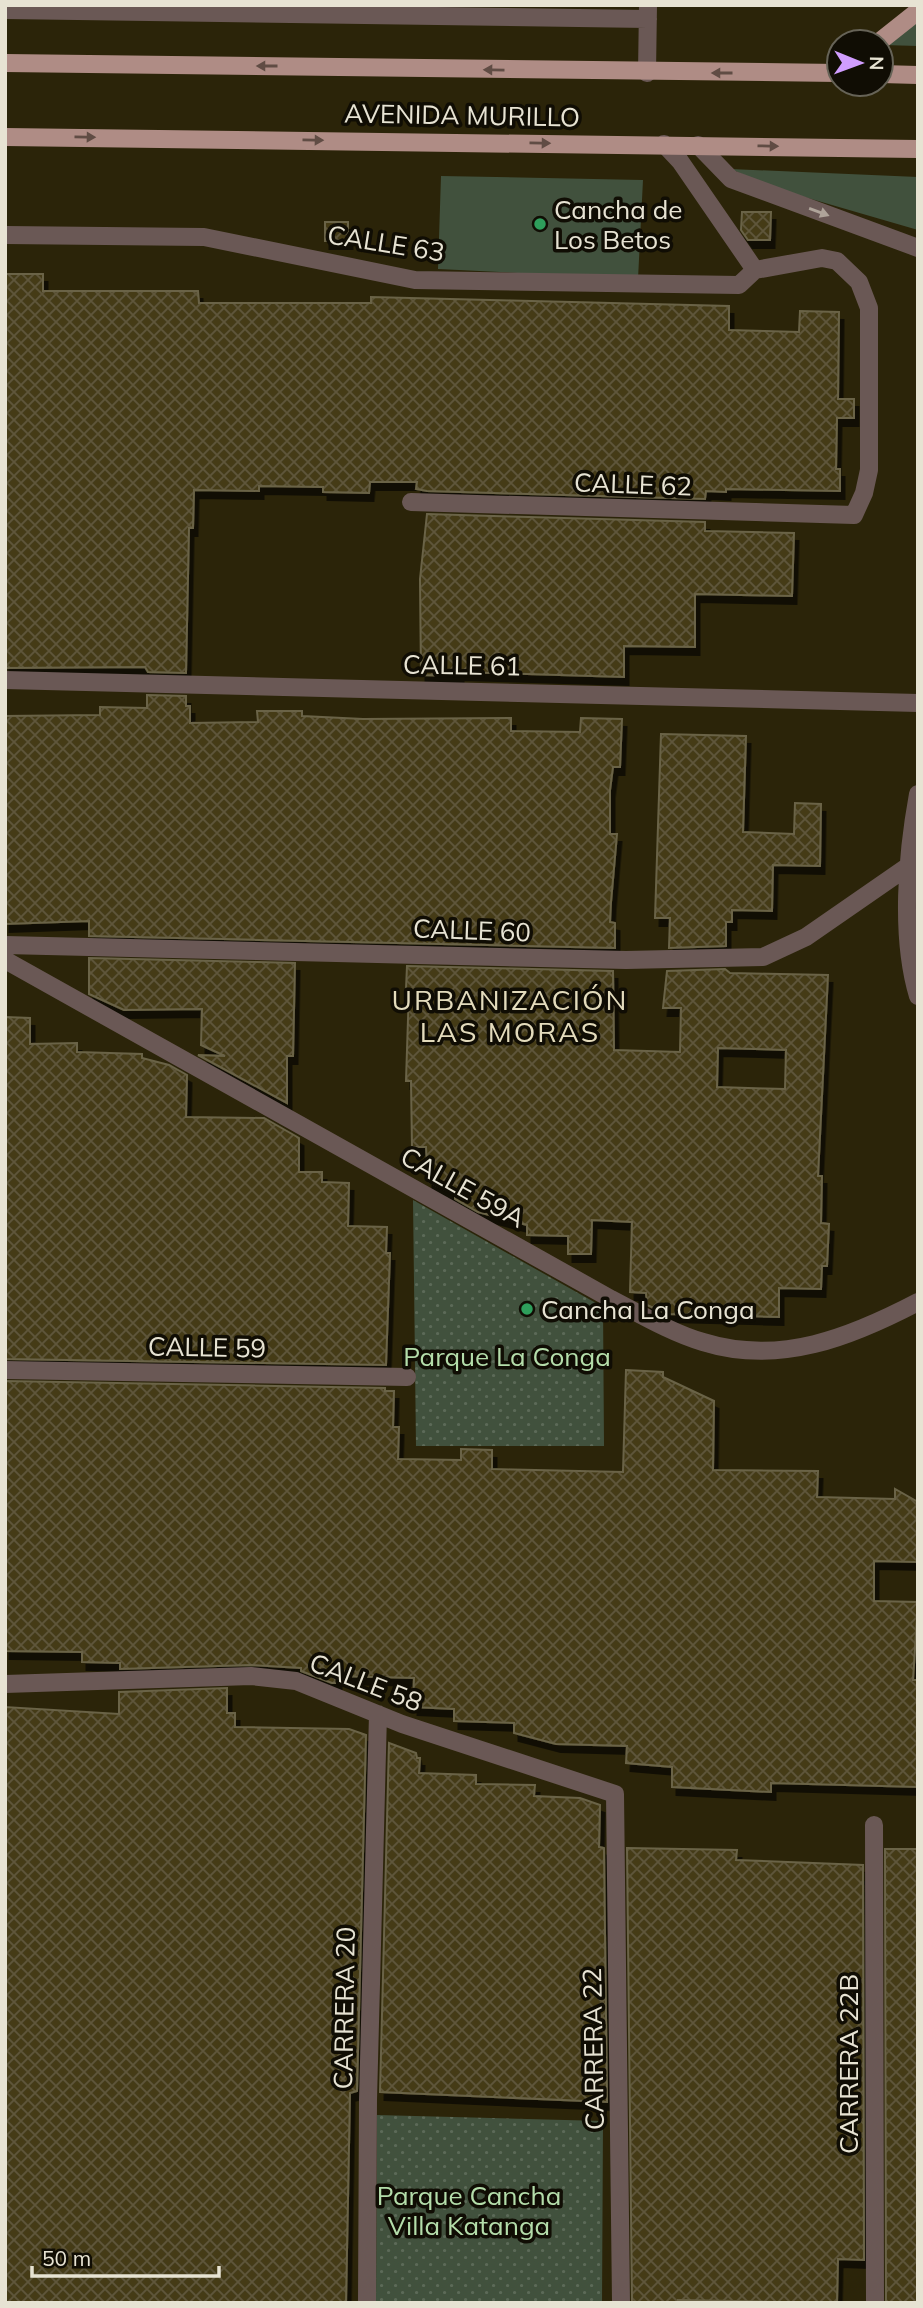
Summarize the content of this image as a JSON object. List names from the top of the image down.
{
  "streets": {
    "main road": ["AVENIDA MURILLO"],
    "street": [
      "CALLE 63",
      "CALLE 62",
      "CALLE 61",
      "CALLE 60",
      "CALLE 59A",
      "CALLE 59",
      "CALLE 58",
      "CARRERA 20",
      "CARRERA 22",
      "CARRERA 22B"
    ]
  },
  "crossings": [
    ["CALLE 63", "CALLE 62"],
    ["CALLE 58", "CARRERA 20"],
    ["CALLE 58", "CARRERA 22"]
  ],
  "districts": ["URBANIZACIÓN LAS MORAS"],
  "parks": ["Parque La Conga", "Parque Cancha Villa Katanga"],
  "places": ["Cancha de Los Betos", "Cancha La Conga"],
  "scale_bar": "50 m",
  "north": "right"
}
